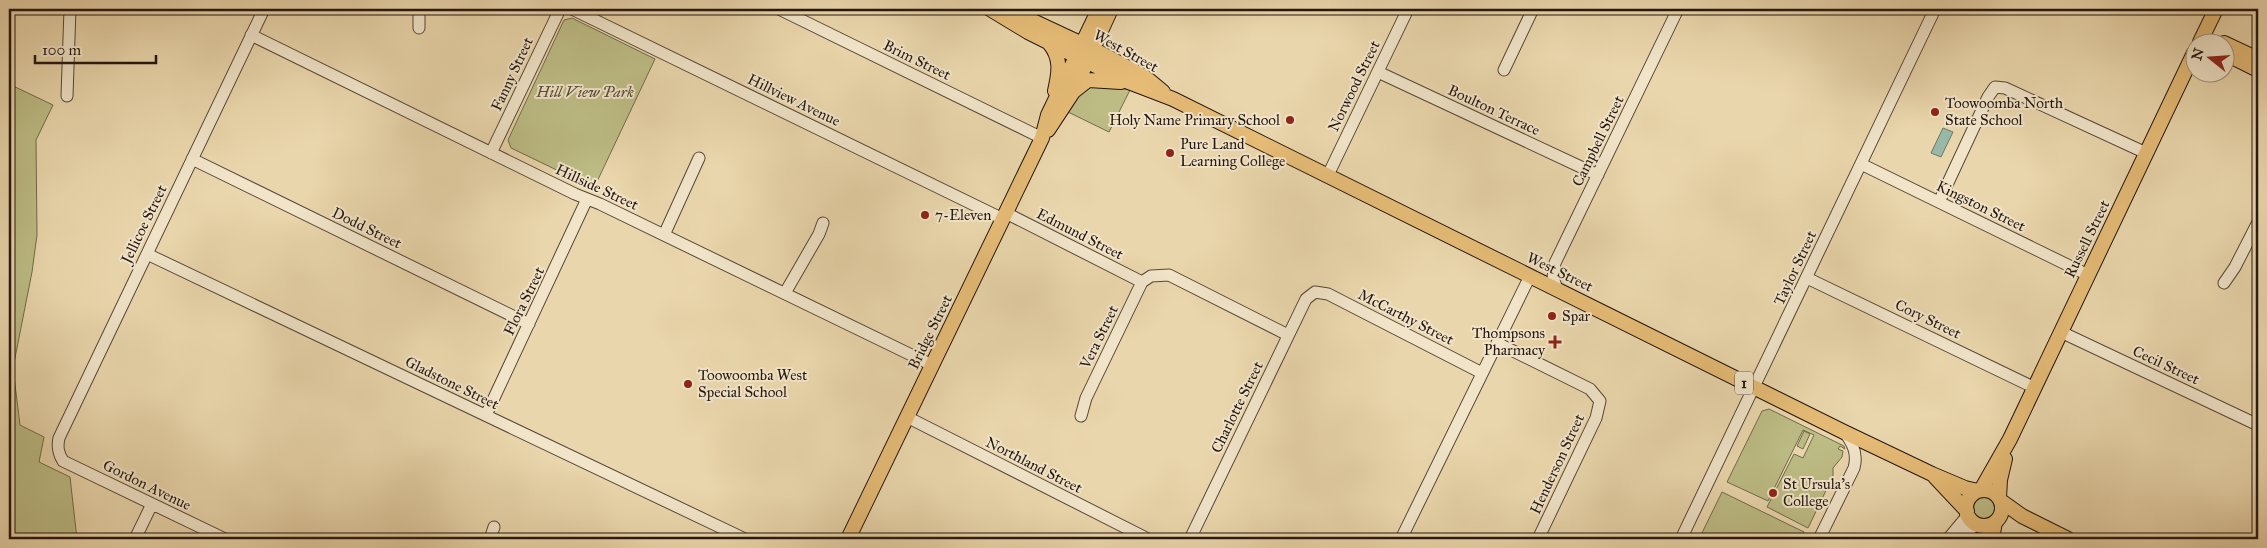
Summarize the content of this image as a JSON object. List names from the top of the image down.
{
  "streets": {
    "main road": [
      "West Street",
      "Russell Street",
      "Bridge Street",
      "1"
    ],
    "street": [
      "Brim Street",
      "Fanny Street",
      "Norwood Street",
      "Hillview Avenue",
      "Boulton Terrace",
      "Campbell Street",
      "Hillside Street",
      "Kingston Street",
      "Jellicoe Street",
      "Dodd Street",
      "Edmund Street",
      "Taylor Street",
      "Flora Street",
      "McCarthy Street",
      "Cory Street",
      "Vera Street",
      "Cecil Street",
      "Gladstone Street",
      "Charlotte Street",
      "Henderson Street",
      "Northland Street",
      "Gordon Avenue"
    ]
  },
  "crossings": [
    ["West Street", "Norwood Street"],
    ["West Street", "Campbell Street"],
    ["West Street", "Russell Street"],
    ["West Street", "Taylor Street"],
    ["West Street", "Bridge Street"],
    ["West Street", "1"],
    ["Brim Street", "Bridge Street"],
    ["Fanny Street", "Hillside Street"],
    ["Norwood Street", "Boulton Terrace"],
    ["Hillview Avenue", "Edmund Street"],
    ["Hillview Avenue", "Bridge Street"],
    ["Boulton Terrace", "Campbell Street"],
    ["Hillside Street", "Jellicoe Street"],
    ["Hillside Street", "Flora Street"],
    ["Hillside Street", "Bridge Street"],
    ["Kingston Street", "Russell Street"],
    ["Kingston Street", "Taylor Street"],
    ["Jellicoe Street", "Dodd Street"],
    ["Jellicoe Street", "Gladstone Street"],
    ["Jellicoe Street", "Gordon Avenue"],
    ["Dodd Street", "Flora Street"],
    ["Edmund Street", "Bridge Street"],
    ["Edmund Street", "Vera Street"],
    ["Russell Street", "Cory Street"],
    ["Russell Street", "Cecil Street"],
    ["Russell Street", "1"],
    ["Taylor Street", "Cory Street"],
    ["Flora Street", "Gladstone Street"],
    ["McCarthy Street", "Charlotte Street"],
    ["Bridge Street", "Northland Street"]
  ],
  "parks": ["Hill View Park"],
  "places": {
    "other": [
      "Toowoomba North State School",
      "Holy Name Primary School",
      "Pure Land Learning College",
      "7-Eleven",
      "Spar",
      "Toowoomba West Special School",
      "St Ursula's College"
    ],
    "health": ["Thompsons Pharmacy"]
  },
  "scale_bar": "100 m",
  "north": "left"
}
